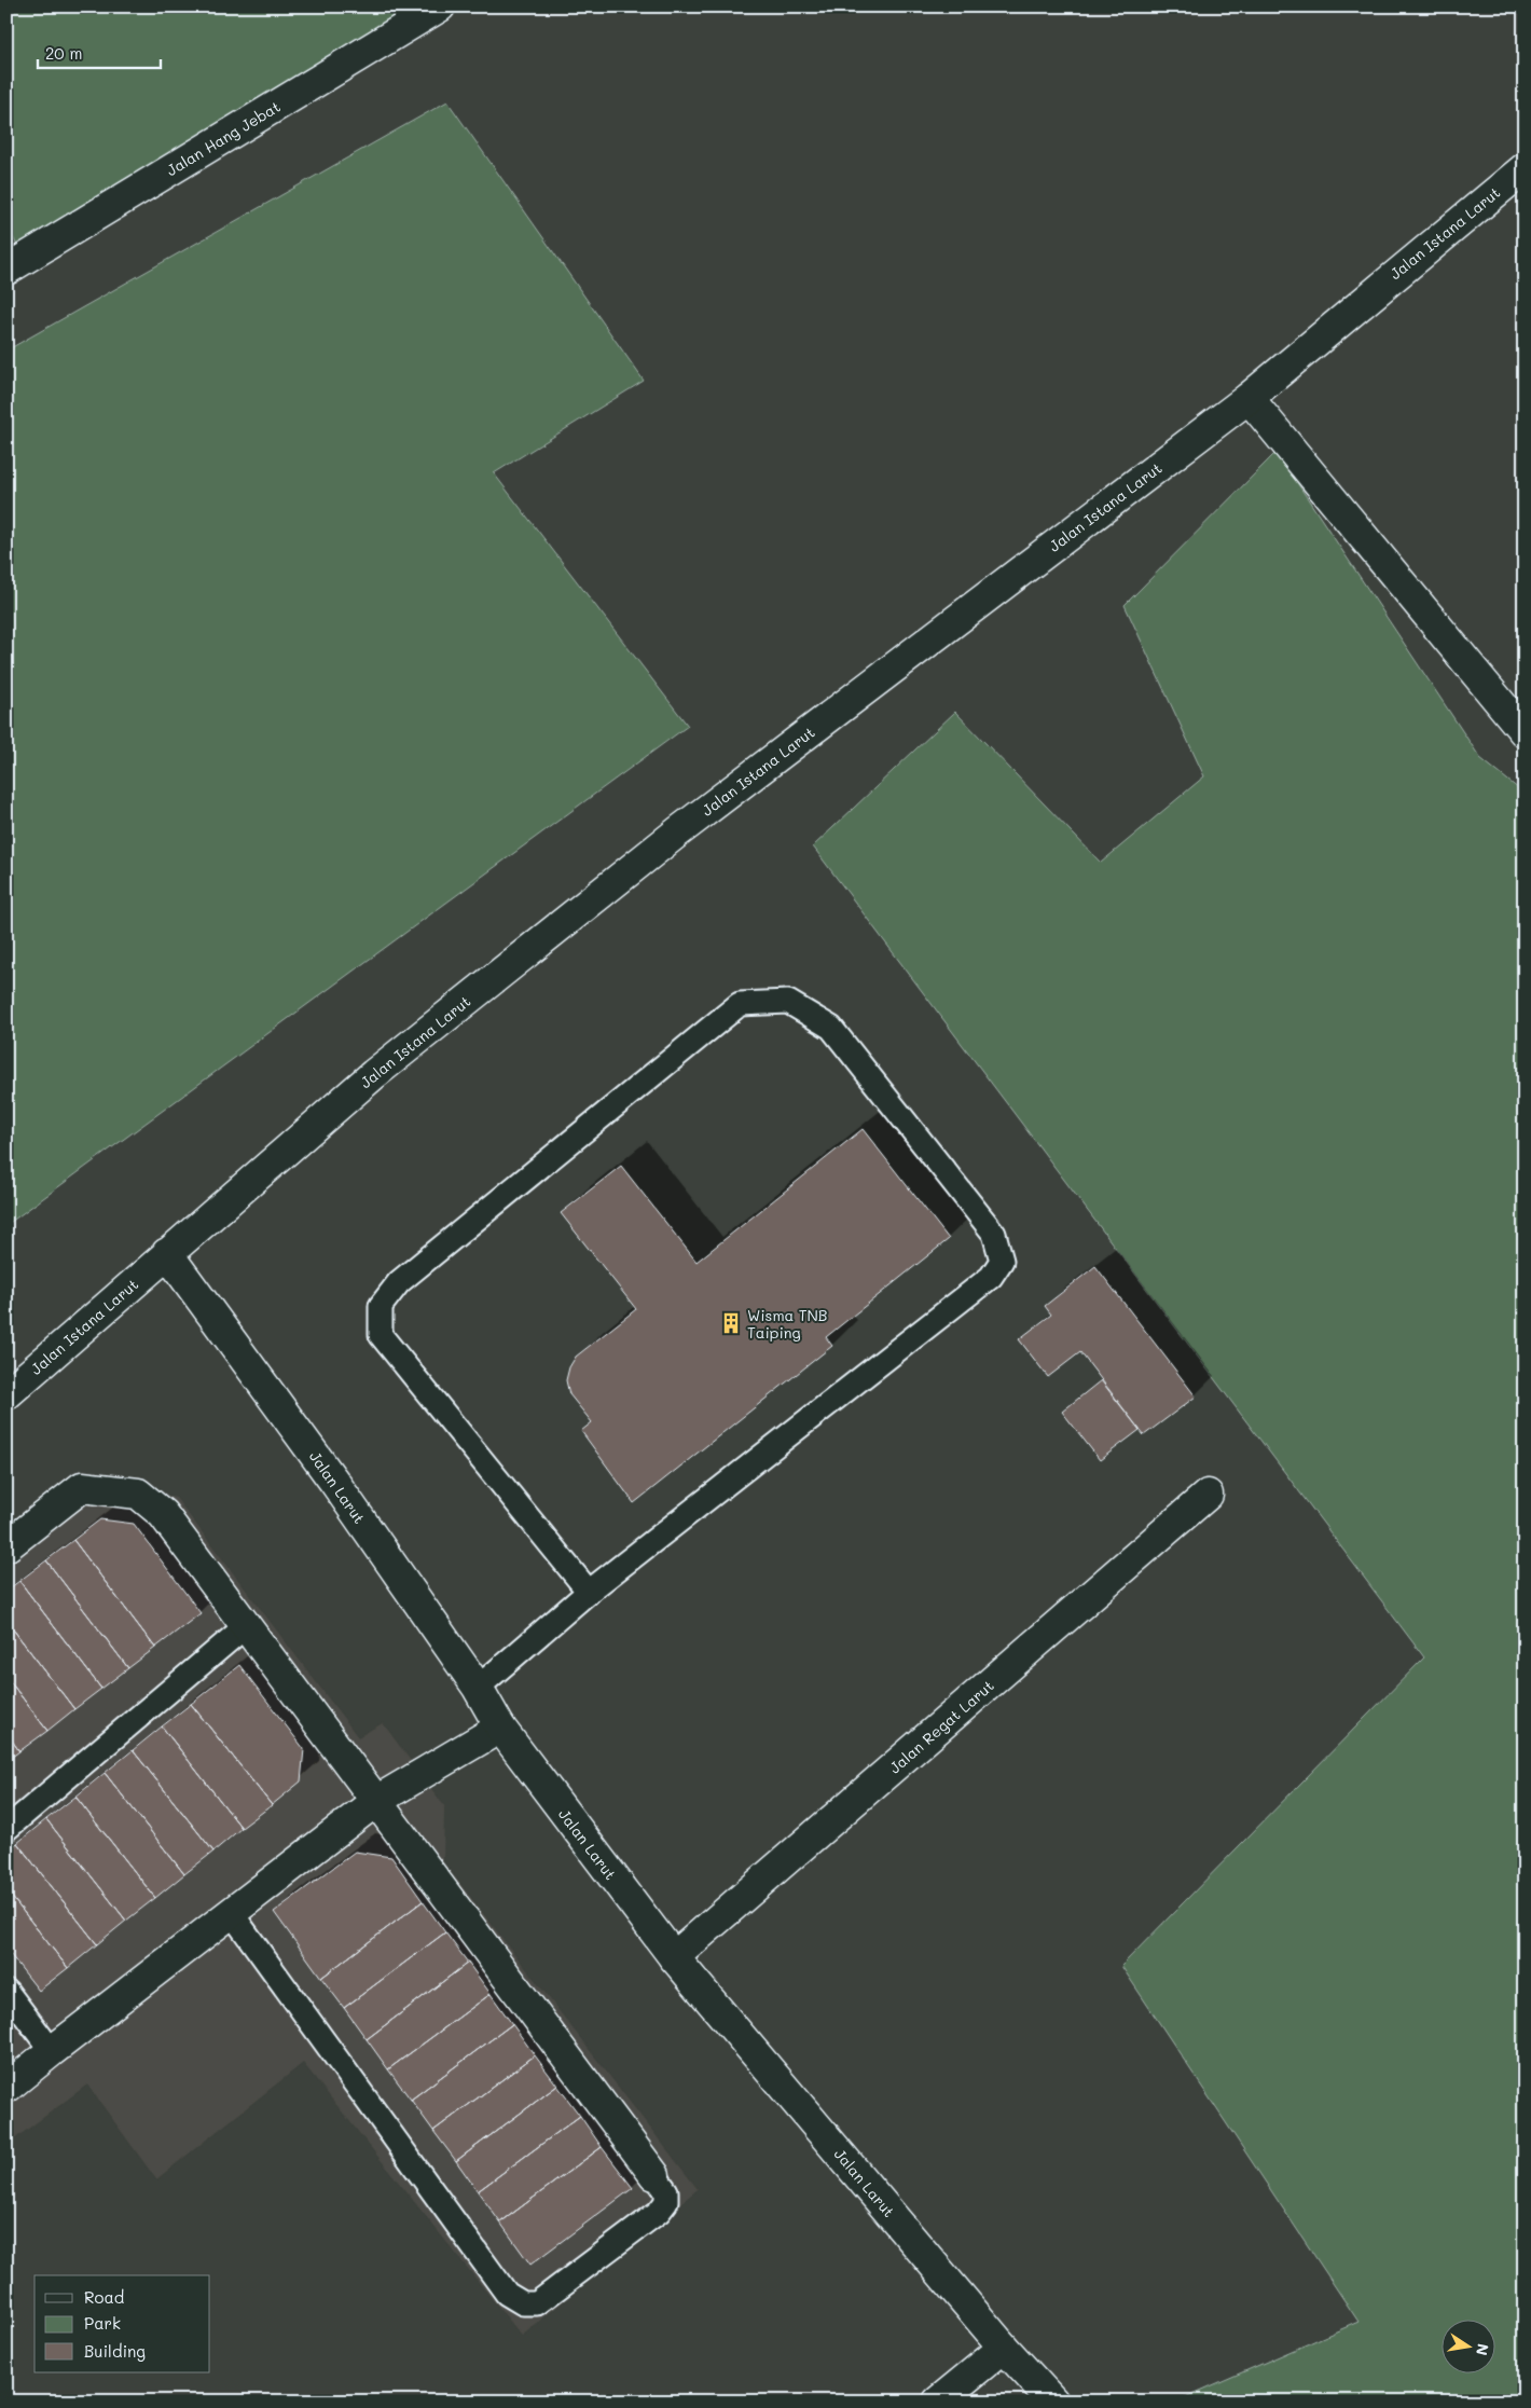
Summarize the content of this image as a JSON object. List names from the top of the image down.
{
  "streets": {
    "main road": [
      "Jalan Hang Jebat",
      "Jalan Istana Larut",
      "Jalan Larut",
      "Jalan Regat Larut"
    ]
  },
  "crossings": [
    ["Jalan Istana Larut", "Jalan Larut"],
    ["Jalan Larut", "Jalan Regat Larut"]
  ],
  "places": {
    "building": ["Wisma TNB Taiping"]
  },
  "legend": ["Road", "Park", "Building"],
  "scale_bar": "20 m",
  "north": "right"
}
